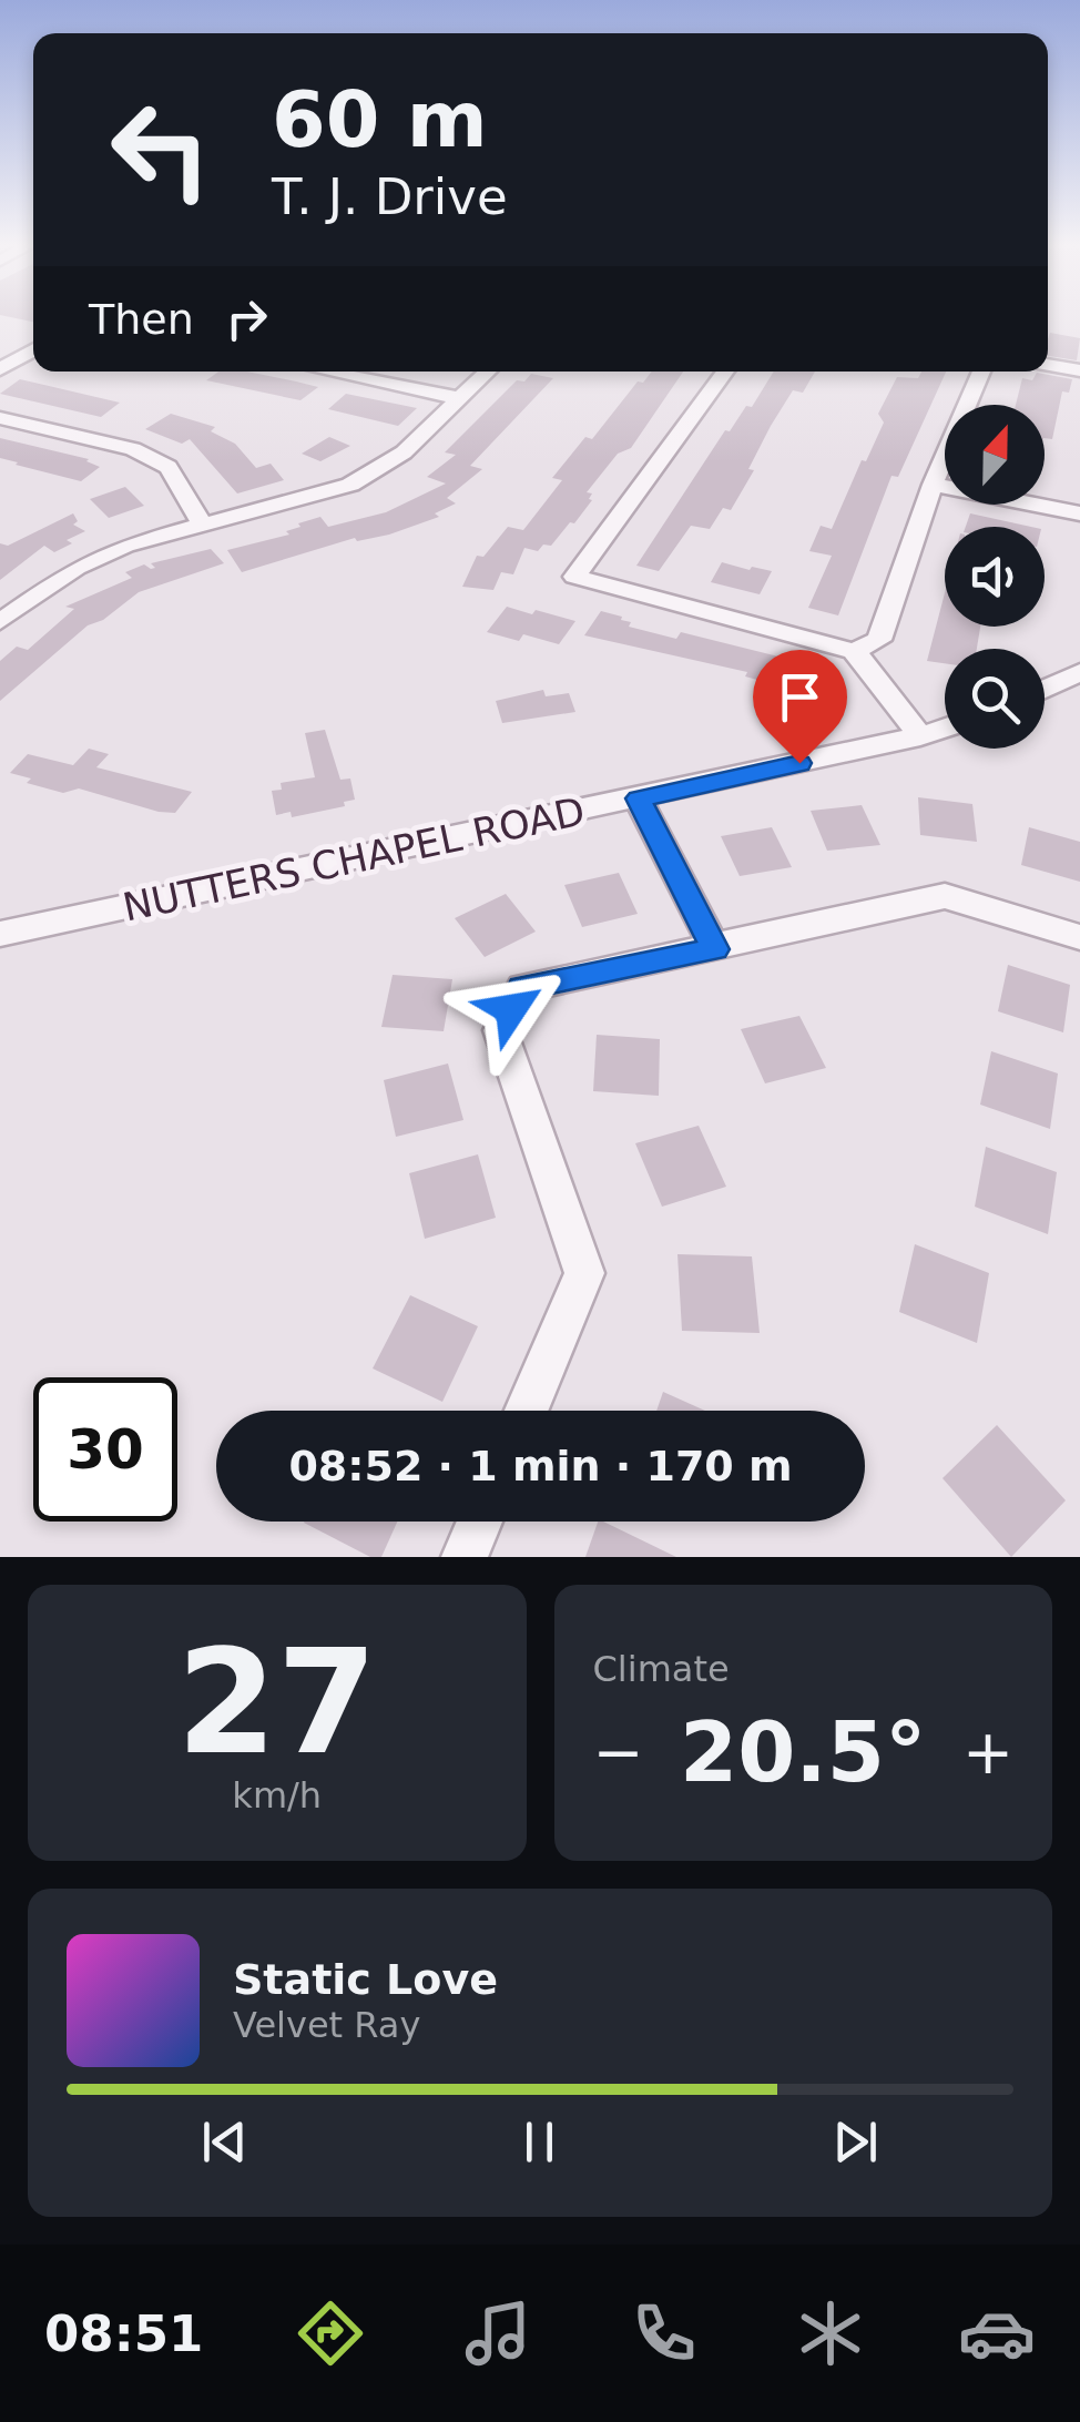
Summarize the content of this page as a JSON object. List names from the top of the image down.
{
  "streets": {
    "street": ["NUTTERS CHAPEL ROAD"]
  },
  "north": "top",
  "page": {
    "turn": ["60 m", "T. J. Drive"],
    "then": "Then",
    "limit": "30",
    "trip": "08:52 · 1 min · 170 m",
    "tile": [
      ["27", "km/h"],
      "Climate"
    ],
    "heat": ["−", "20.5°", "+"],
    "song": ["Static Love", "Velvet Ray"],
    "tabs": "08:51"
  }
}
